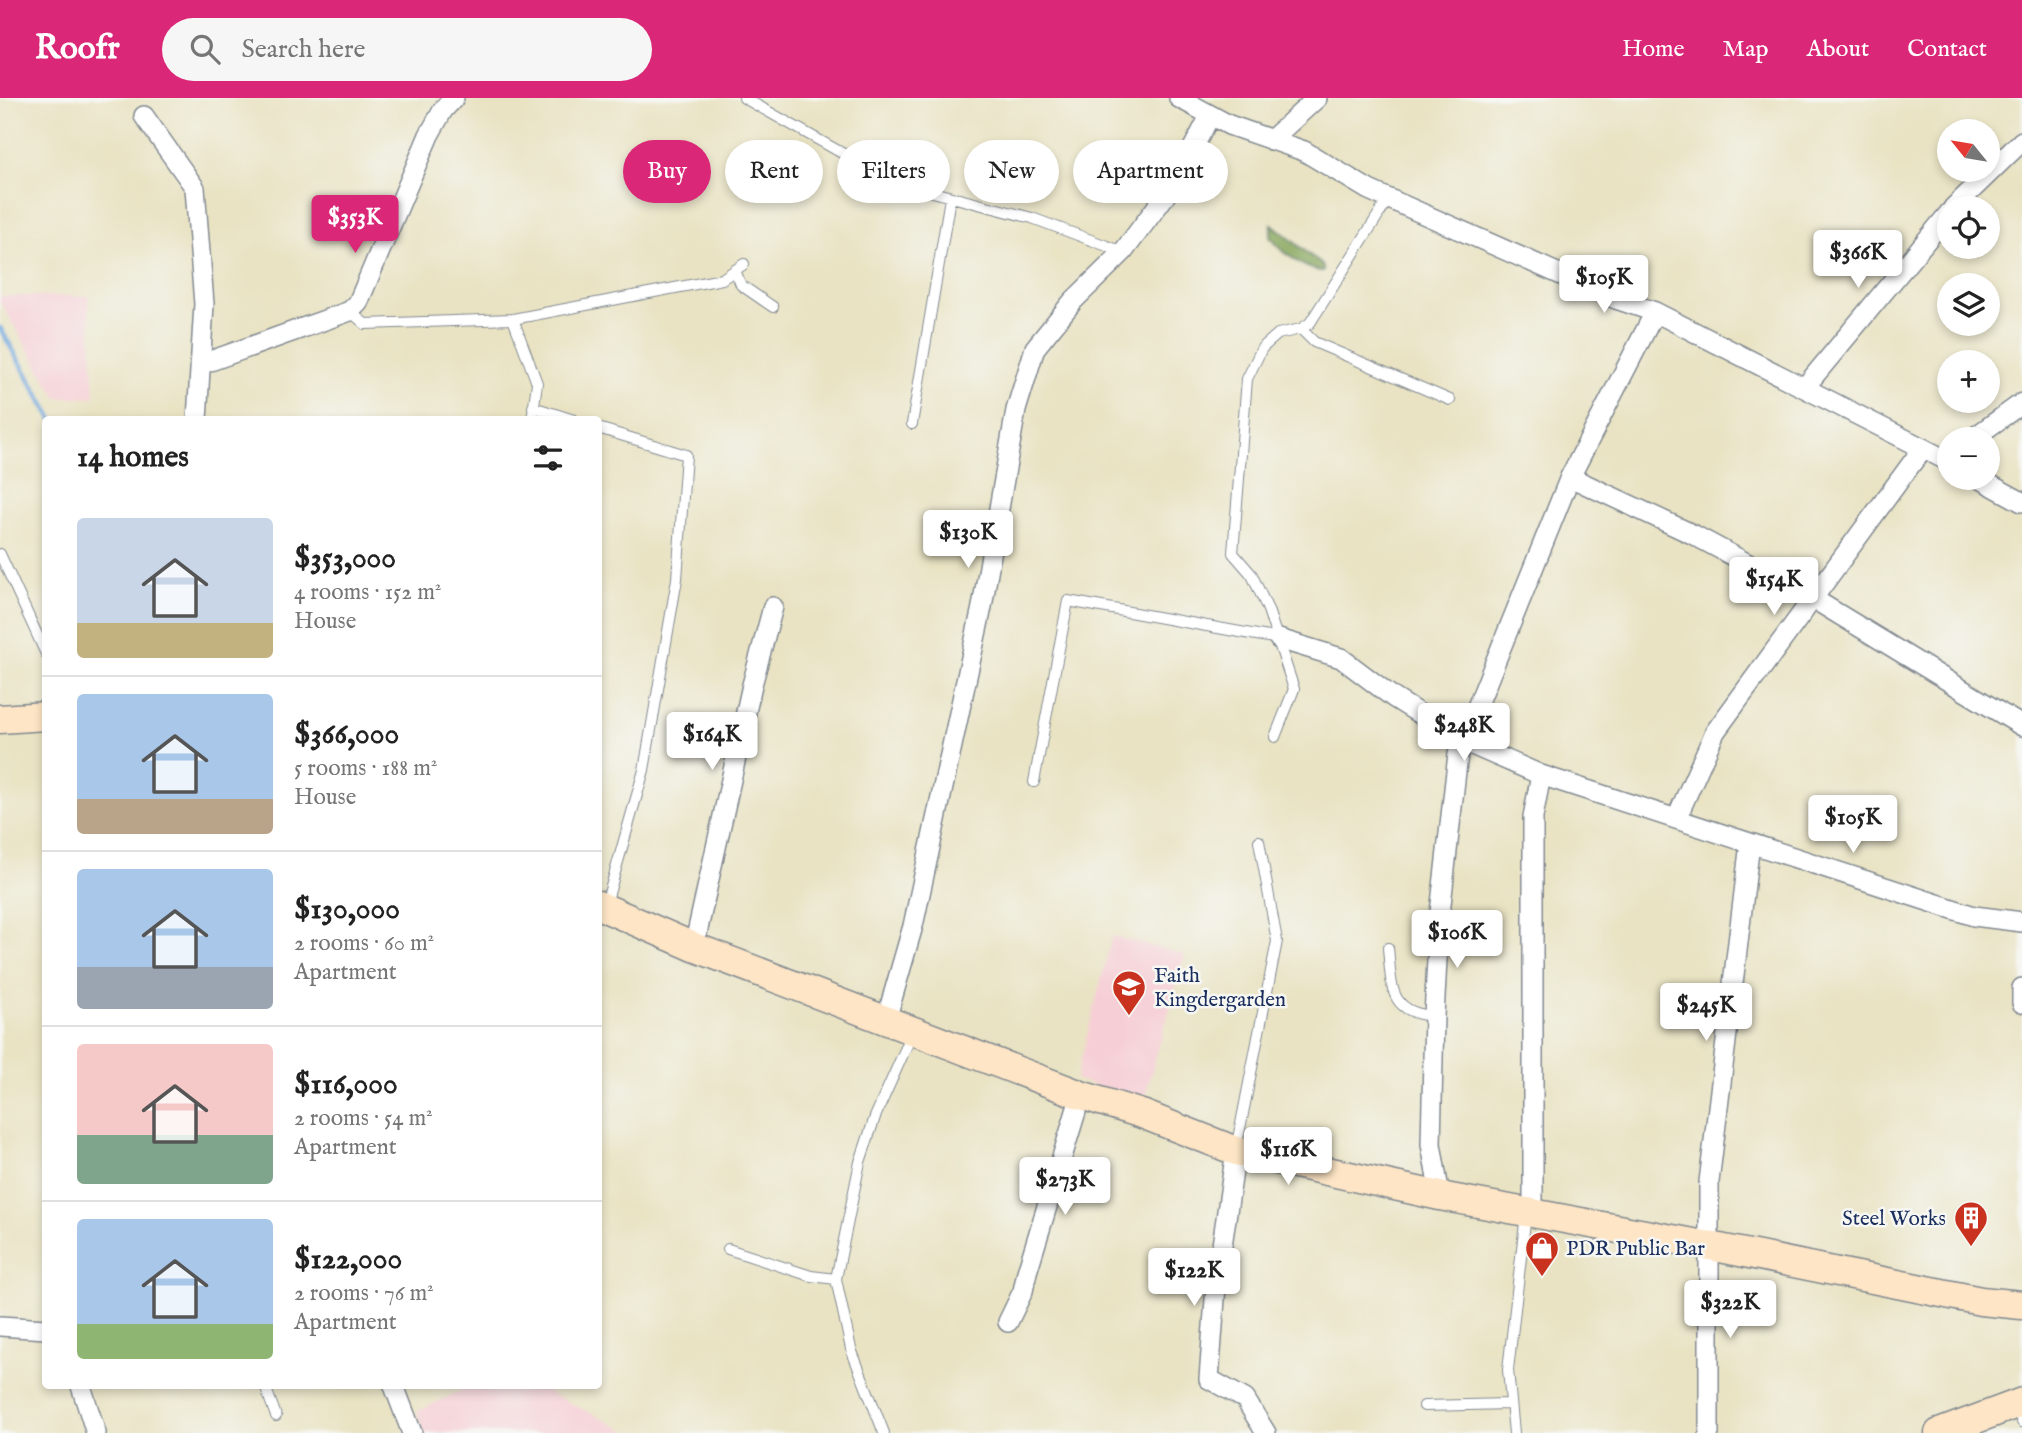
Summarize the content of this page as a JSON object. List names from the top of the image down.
{
  "places": {
    "school or university": ["Faith Kingdergarden"],
    "building": ["Steel Works"],
    "shop": ["PDR Public Bar"]
  },
  "north": "top left",
  "page": {
    "header": "Roofr",
    "search": "Search here",
    "nav": [
      "Home",
      "Map",
      "About",
      "Contact"
    ],
    "map_buttons": ["+", "−"],
    "chip": [
      "Buy",
      "Rent",
      "Filters",
      "New",
      "Apartment"
    ],
    "price": [
      "$353K",
      "$366K",
      "$105K",
      "$130K",
      "$154K",
      "$248K",
      "$164K",
      "$105K",
      "$106K",
      "$245K",
      "$116K",
      "$273K",
      "$122K",
      "$322K"
    ],
    "heading": "14 homes",
    "list": [
      {
        "name": "$353,000",
        "note": "4 rooms · 152 m² · House"
      },
      {
        "name": "$366,000",
        "note": "5 rooms · 188 m² · House"
      },
      {
        "name": "$130,000",
        "note": "2 rooms · 60 m² · Apartment"
      },
      {
        "name": "$116,000",
        "note": "2 rooms · 54 m² · Apartment"
      },
      {
        "name": "$122,000",
        "note": "2 rooms · 76 m² · Apartment"
      }
    ]
  }
}
